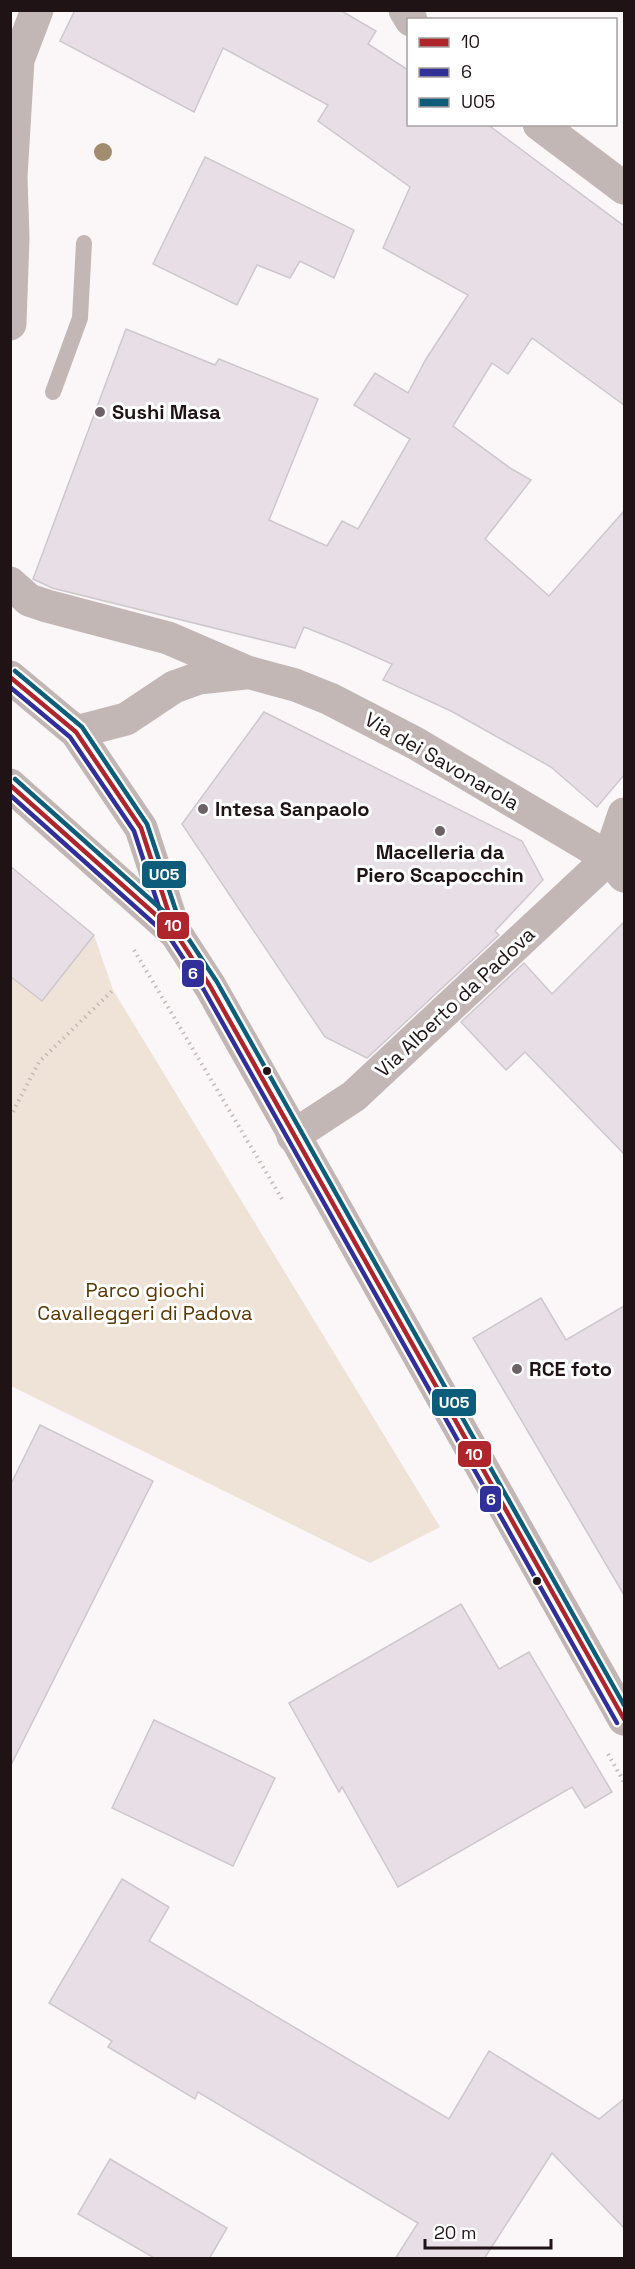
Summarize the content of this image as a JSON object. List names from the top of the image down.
{
  "streets": {
    "street": ["Via dei Savonarola", "Via Alberto da Padova"]
  },
  "crossings": [
    ["Via dei Savonarola", "Via Alberto da Padova"]
  ],
  "parks": ["Parco giochi Cavalleggeri di Padova"],
  "places": [
    "Sushi Masa",
    "Intesa Sanpaolo",
    "Macelleria da Piero Scapocchin",
    "RCE foto"
  ],
  "lines": ["transit line U05", "transit line 10", "transit line 6"],
  "legend": ["10", "6", "U05"],
  "scale_bar": "20 m"
}
